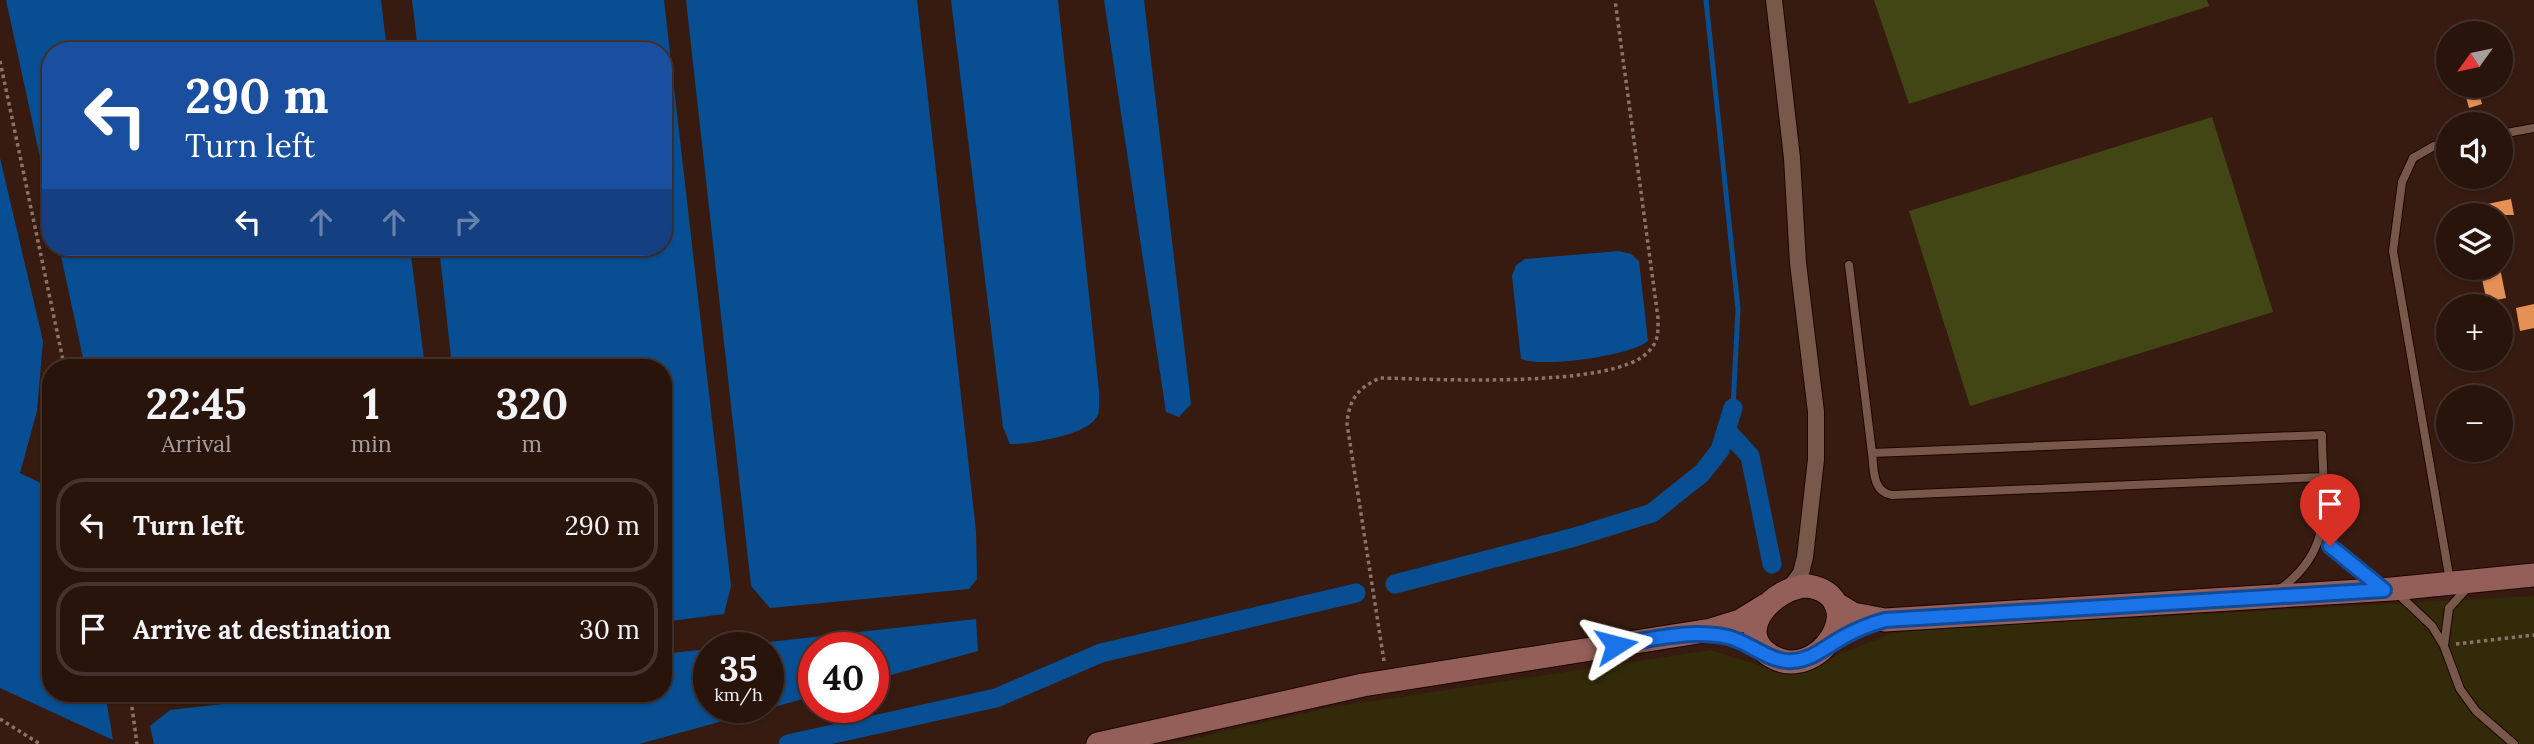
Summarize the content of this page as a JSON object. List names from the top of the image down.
{
  "north": "bottom left",
  "page": {
    "map_buttons": ["+", "−"],
    "turn": ["290 m", "Turn left"],
    "eta": [
      "22:45",
      "Arrival",
      "1",
      "min",
      "320",
      "m"
    ],
    "list": [
      {
        "name": "Turn left",
        "value": "290 m"
      },
      {
        "name": "Arrive at destination",
        "value": "30 m"
      }
    ],
    "speed": "35 km/h",
    "limit": "40"
  }
}
